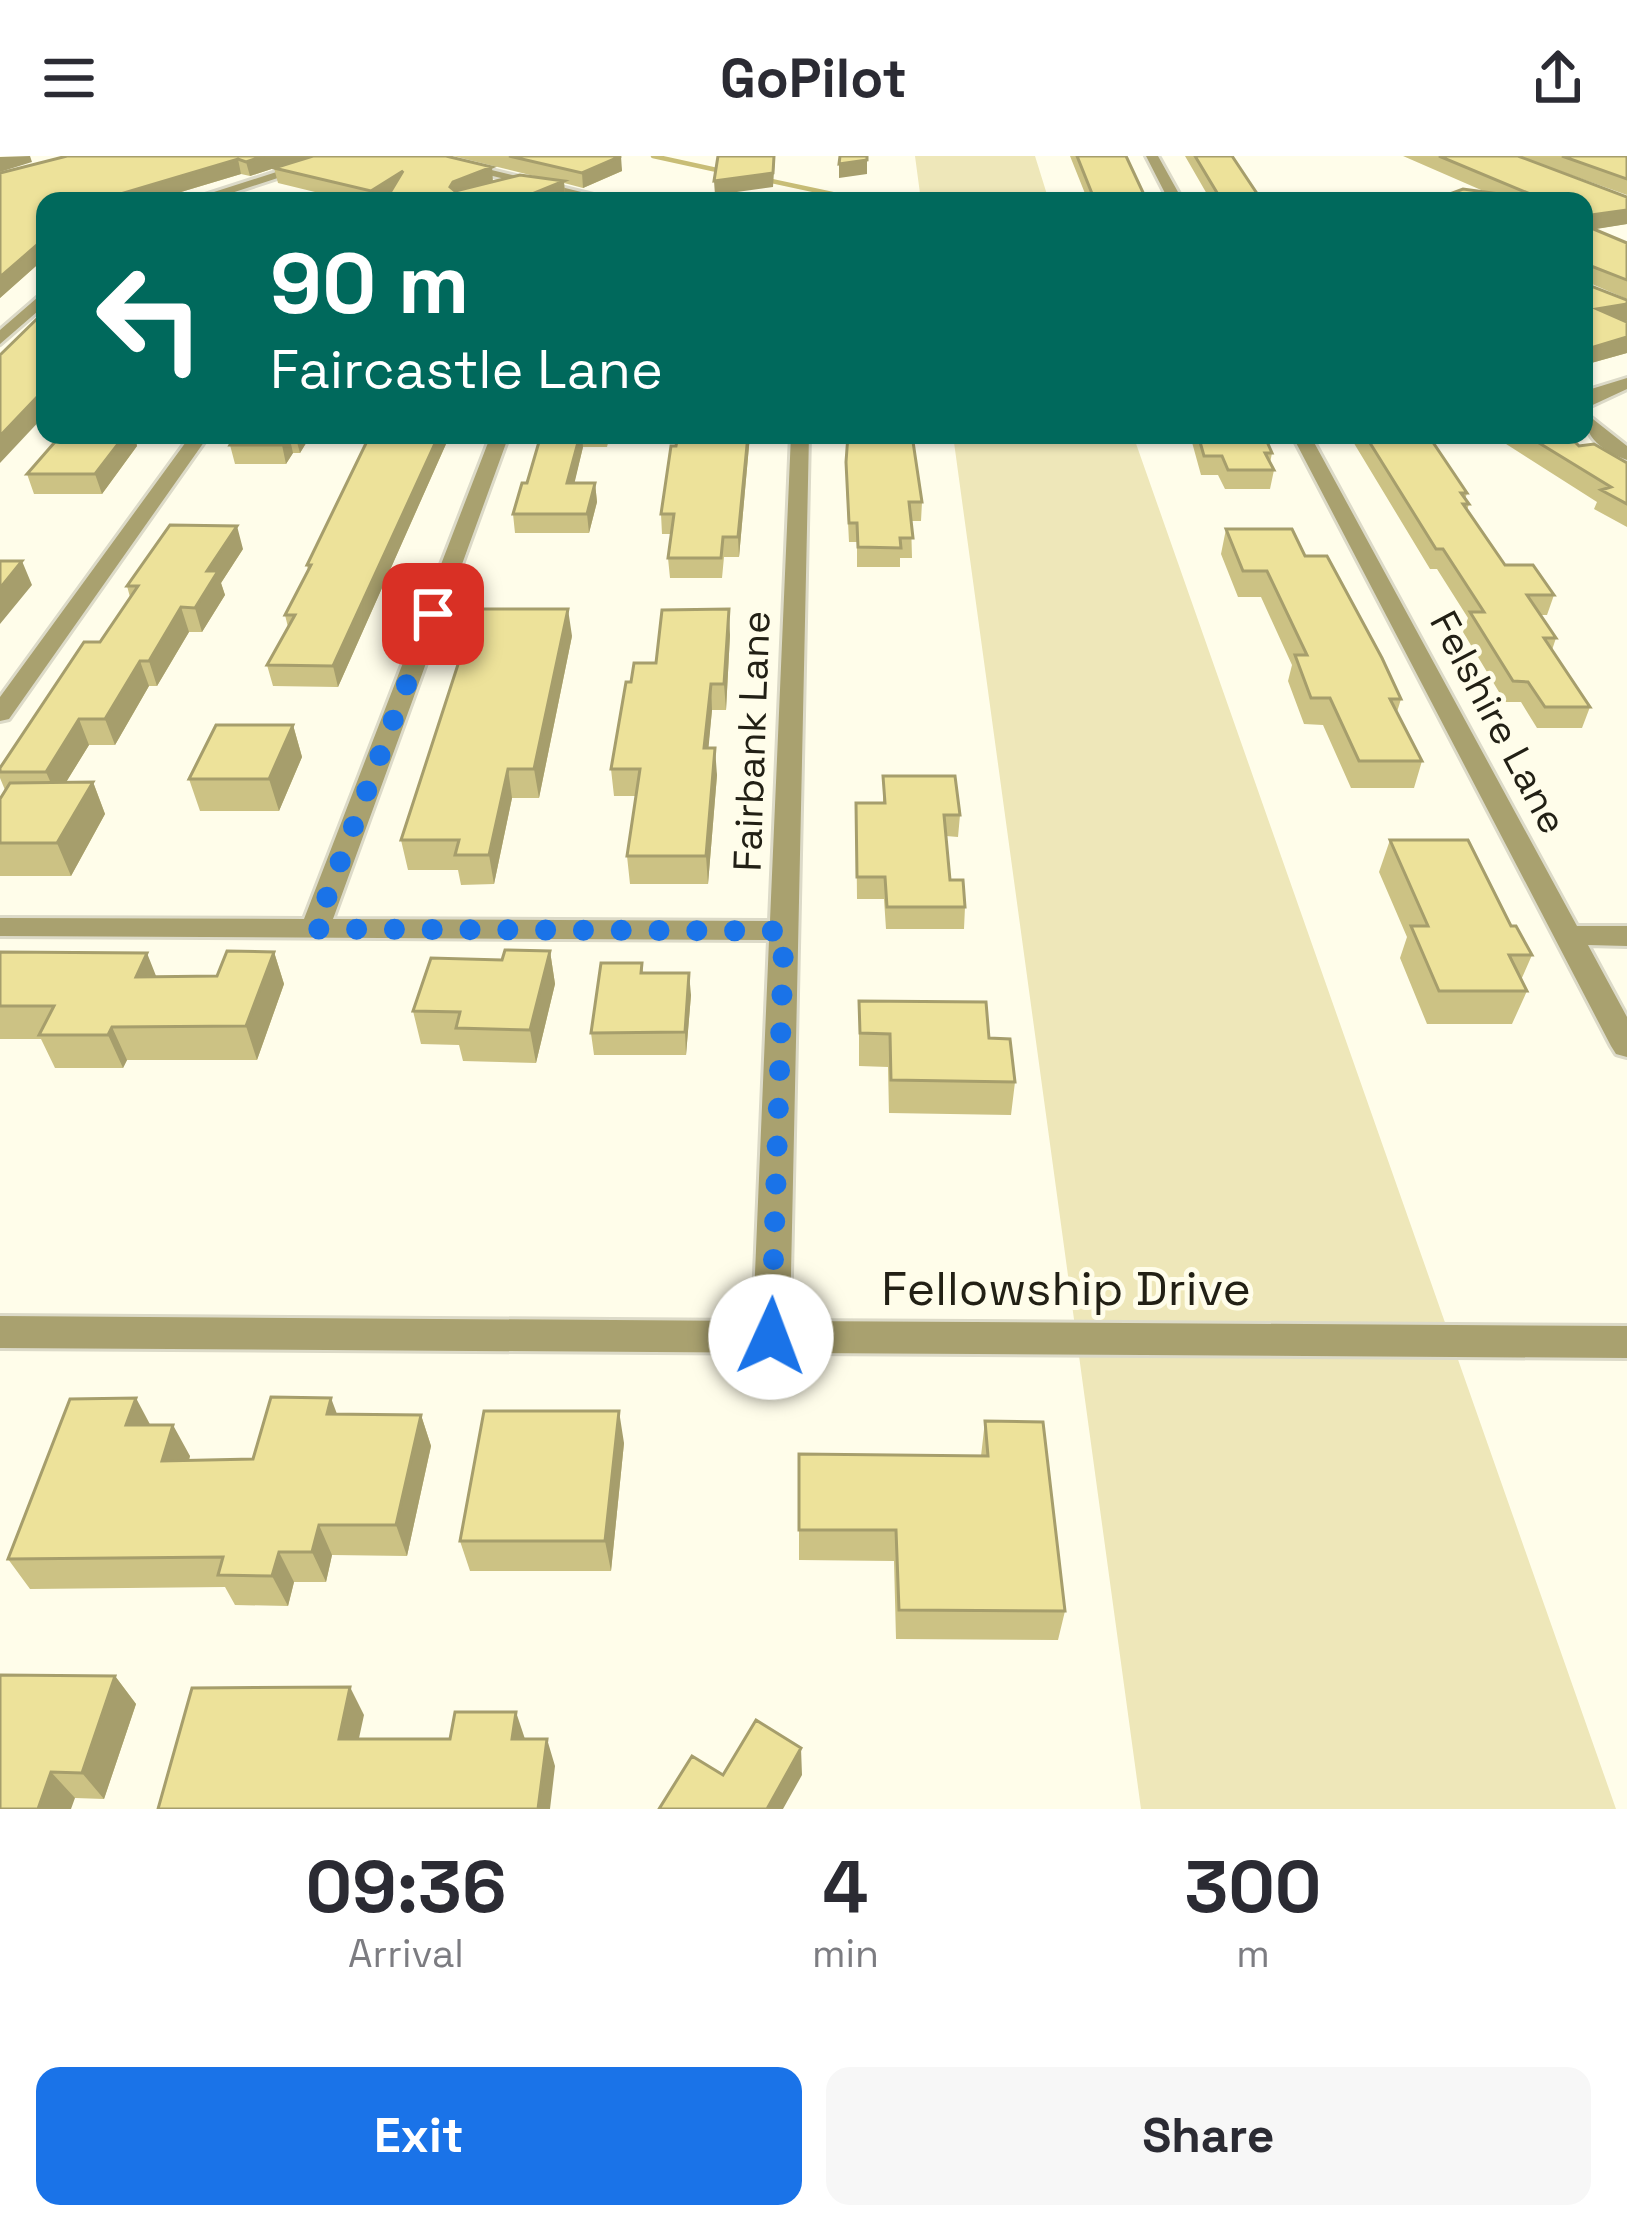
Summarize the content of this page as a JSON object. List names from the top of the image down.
{
  "streets": {
    "street": ["Felshire Lane", "Fairbank Lane", "Fellowship Drive"]
  },
  "crossings": [
    ["Fairbank Lane", "Fellowship Drive"]
  ],
  "page": {
    "header": "GoPilot",
    "turn": ["90 m", "Faircastle Lane"],
    "eta": [
      "09:36",
      "Arrival",
      "4",
      "min",
      "300",
      "m"
    ],
    "buttons": ["Exit", "Share"]
  }
}
